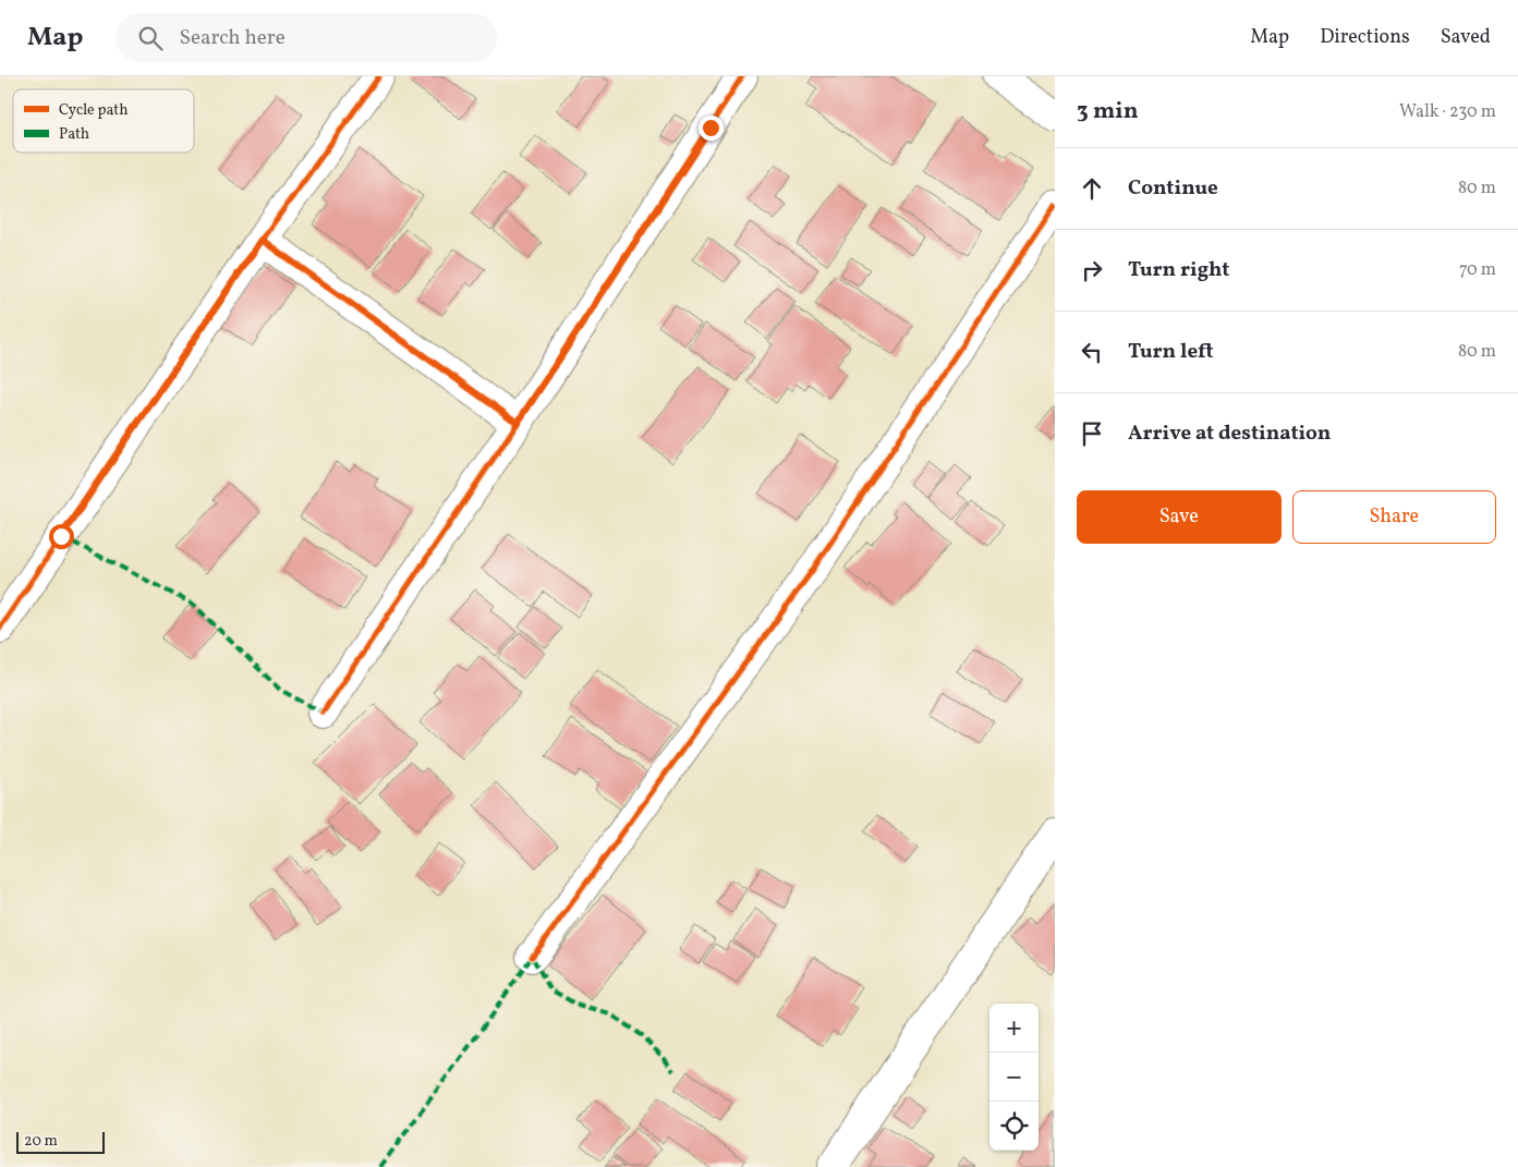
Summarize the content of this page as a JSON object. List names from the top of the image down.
{
  "legend": ["Cycle path", "Path"],
  "scale_bar": "20 m",
  "page": {
    "header": "Map",
    "search": "Search here",
    "nav": ["Map", "Directions", "Saved"],
    "heading": ["3 min", "Walk · 230 m"],
    "list": [
      ["Continue", "80 m"],
      ["Turn right", "70 m"],
      ["Turn left", "80 m"],
      "Arrive at destination"
    ],
    "buttons": ["Save", "Share"],
    "map_buttons": ["+", "−"],
    "scale": "20 m"
  }
}
